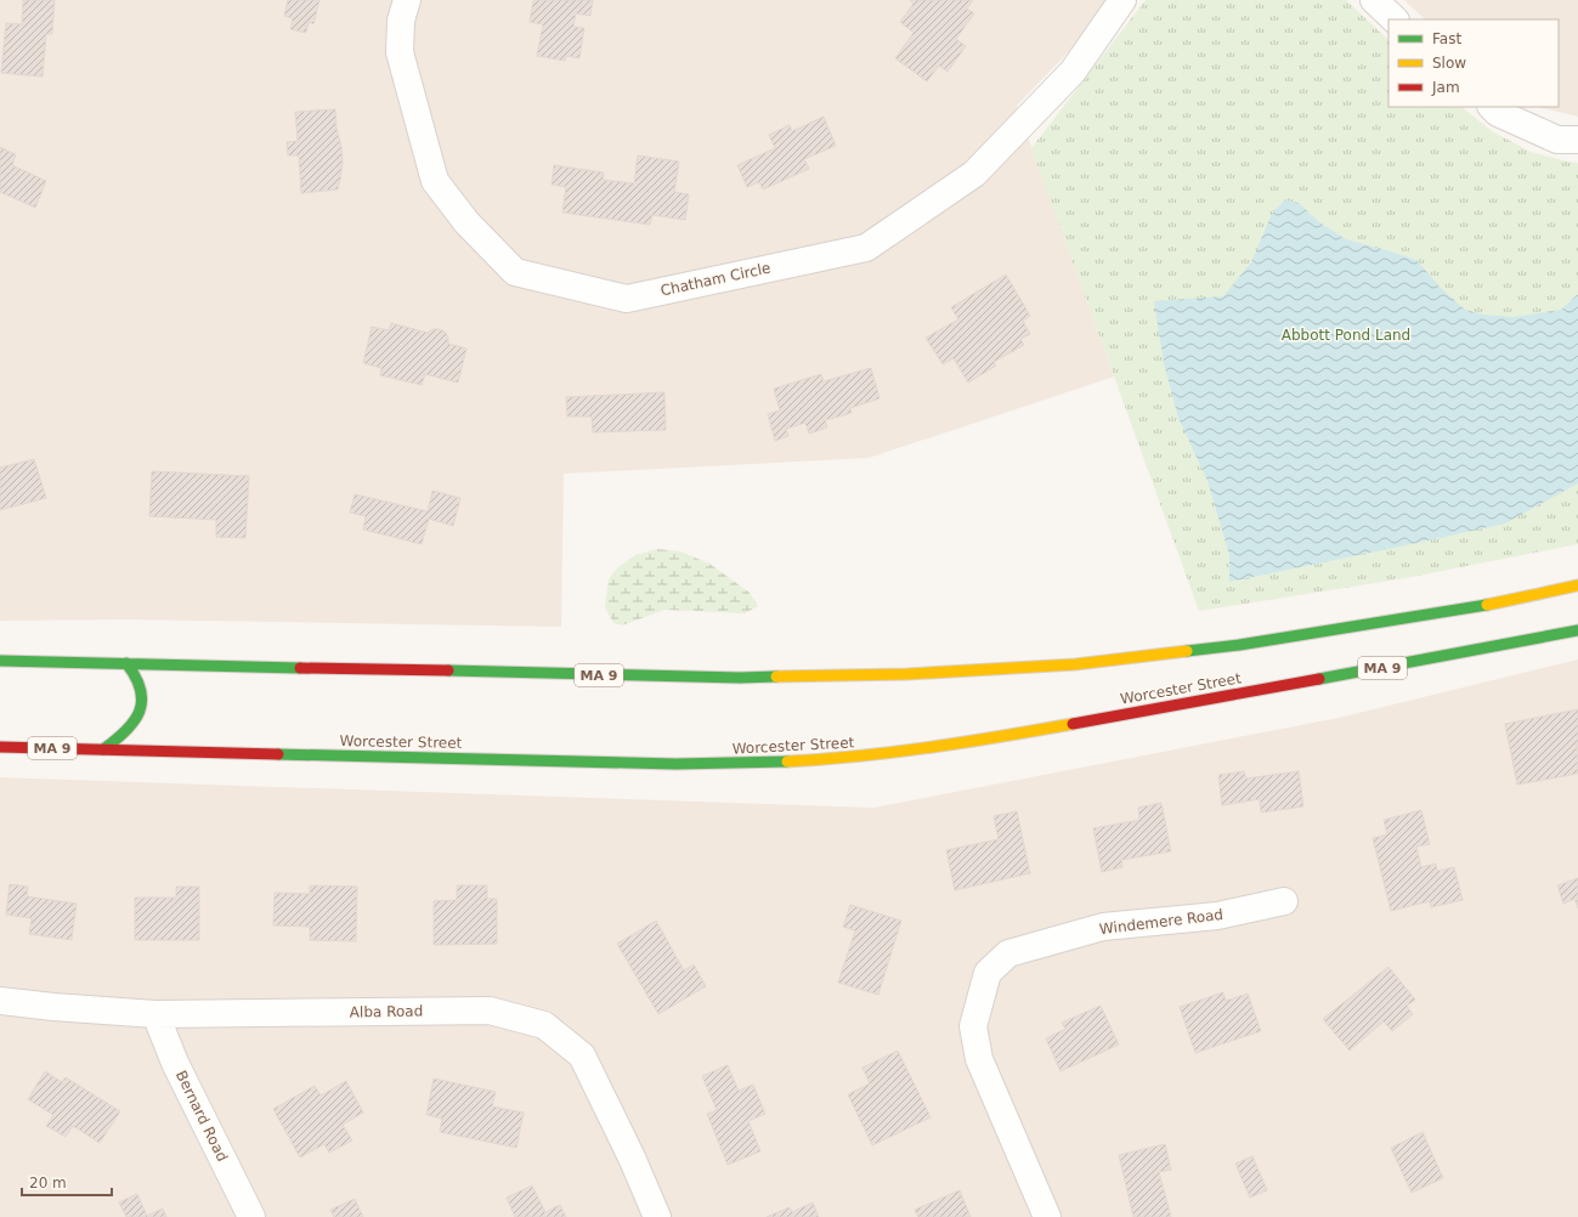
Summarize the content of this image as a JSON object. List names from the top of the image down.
{
  "streets": {
    "highway": ["MA 9", "Worcester Street"],
    "street": [
      "Chatham Circle",
      "Windemere Road",
      "Alba Road",
      "Bernard Road"
    ]
  },
  "crossings": [
    ["Alba Road", "Bernard Road"]
  ],
  "parks": ["Abbott Pond Land"],
  "legend": ["Fast", "Slow", "Jam"],
  "scale_bar": "20 m"
}
